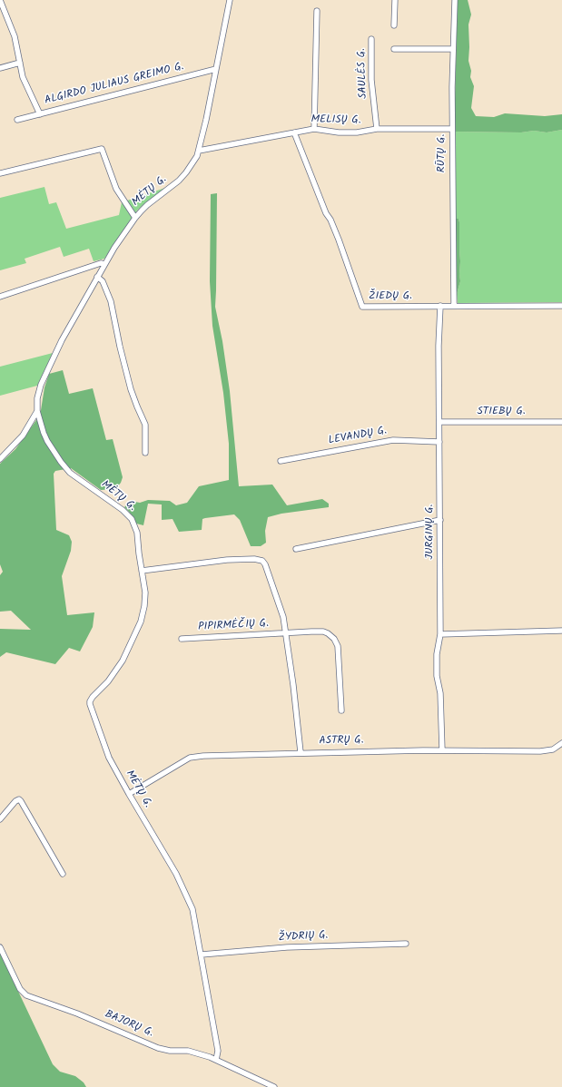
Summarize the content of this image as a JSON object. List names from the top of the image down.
{
  "streets": {
    "street": [
      "SAULĖS G.",
      "ALGIRDO JULIAUS GREIMO G.",
      "MELISŲ G.",
      "RŪTŲ G.",
      "MĖTŲ G.",
      "ŽIEDŲ G.",
      "STIEBŲ G.",
      "LEVANDŲ G.",
      "JURGINŲ G.",
      "PIPIRMĖČIŲ G.",
      "ASTRŲ G.",
      "ŽYDRIŲ G.",
      "BAJORŲ G."
    ]
  },
  "crossings": [
    ["SAULĖS G.", "MELISŲ G."],
    ["ALGIRDO JULIAUS GREIMO G.", "MĖTŲ G."],
    ["MELISŲ G.", "RŪTŲ G."],
    ["MELISŲ G.", "MĖTŲ G."],
    ["MELISŲ G.", "ŽIEDŲ G."],
    ["RŪTŲ G.", "ŽIEDŲ G."],
    ["MĖTŲ G.", "ASTRŲ G."],
    ["MĖTŲ G.", "ŽYDRIŲ G."],
    ["MĖTŲ G.", "BAJORŲ G."],
    ["ŽIEDŲ G.", "JURGINŲ G."],
    ["STIEBŲ G.", "JURGINŲ G."],
    ["LEVANDŲ G.", "JURGINŲ G."],
    ["JURGINŲ G.", "ASTRŲ G."]
  ]
}
